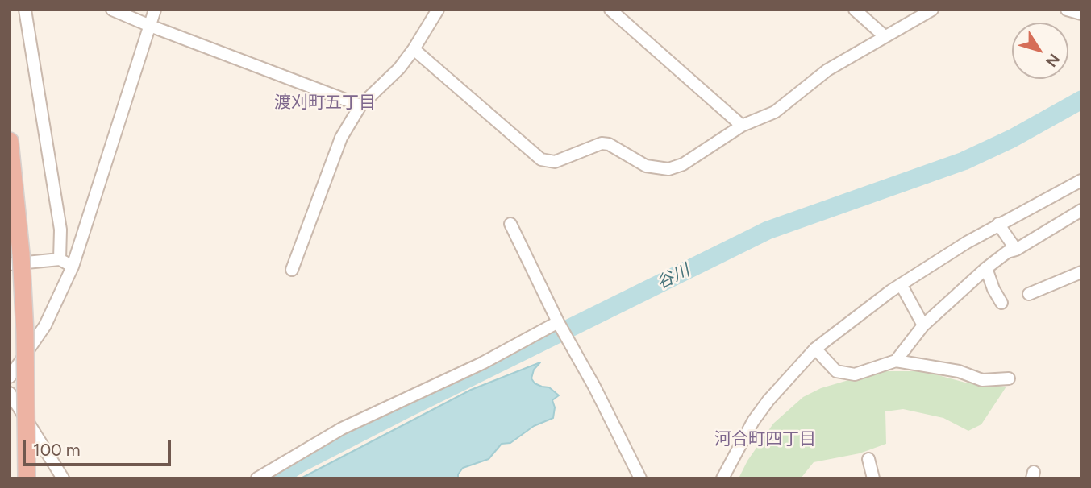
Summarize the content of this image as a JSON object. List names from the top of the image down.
{
  "districts": ["渡刈町五丁目", "河合町四丁目"],
  "water": ["谷川"],
  "scale_bar": "100 m",
  "north": "bottom right"
}
